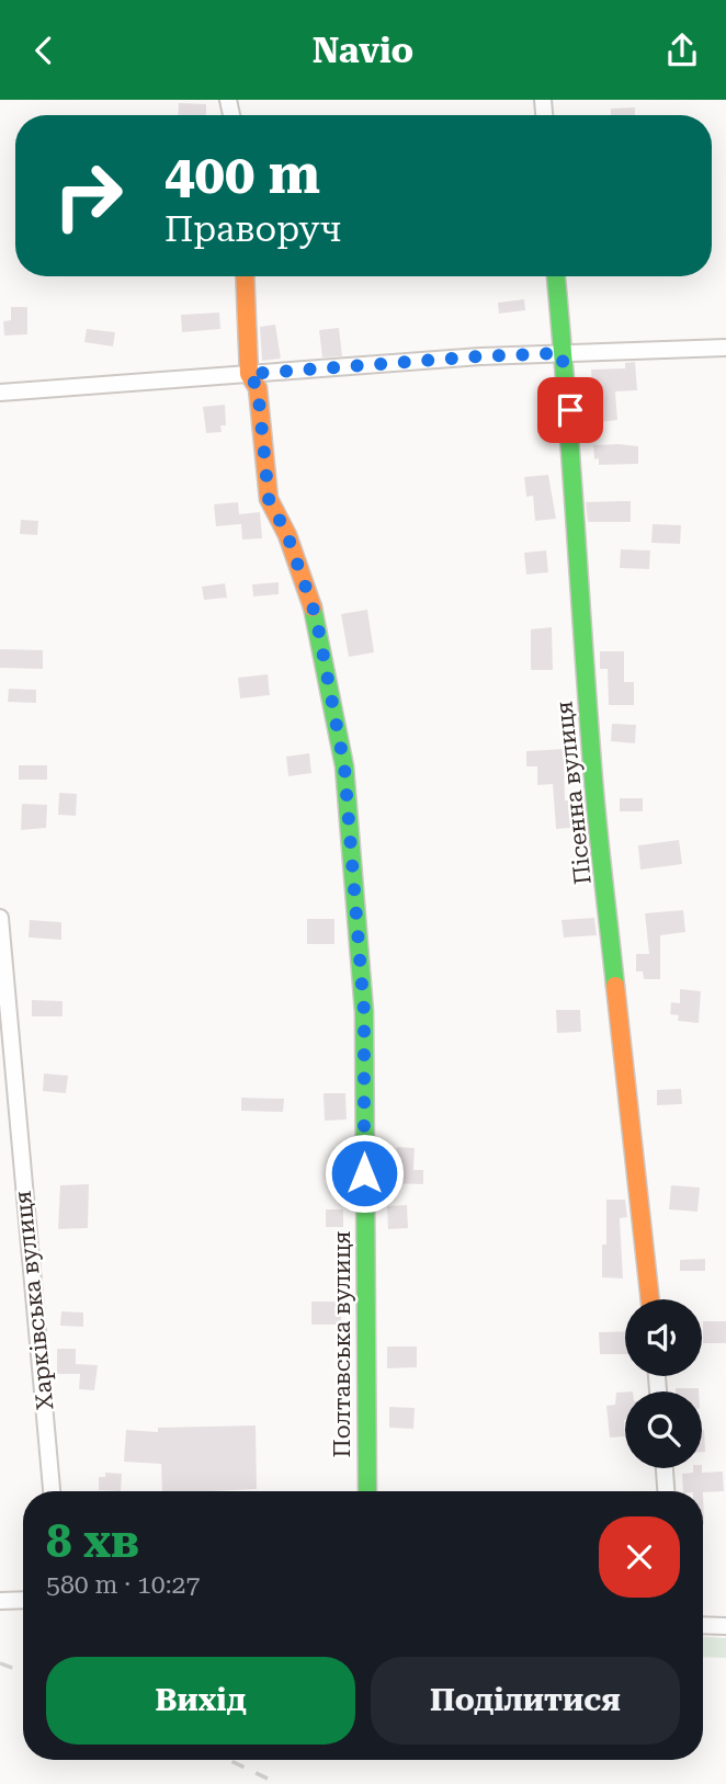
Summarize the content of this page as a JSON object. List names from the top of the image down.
{
  "streets": {
    "street": ["Пісенна вулиця", "Харківська вулиця", "Полтавська вулиця"]
  },
  "page": {
    "header": "Navio",
    "turn": ["400 m", "Праворуч"],
    "heading": ["8 хв", "580 m · 10:27"],
    "buttons": ["Вихід", "Поділитися"]
  }
}
